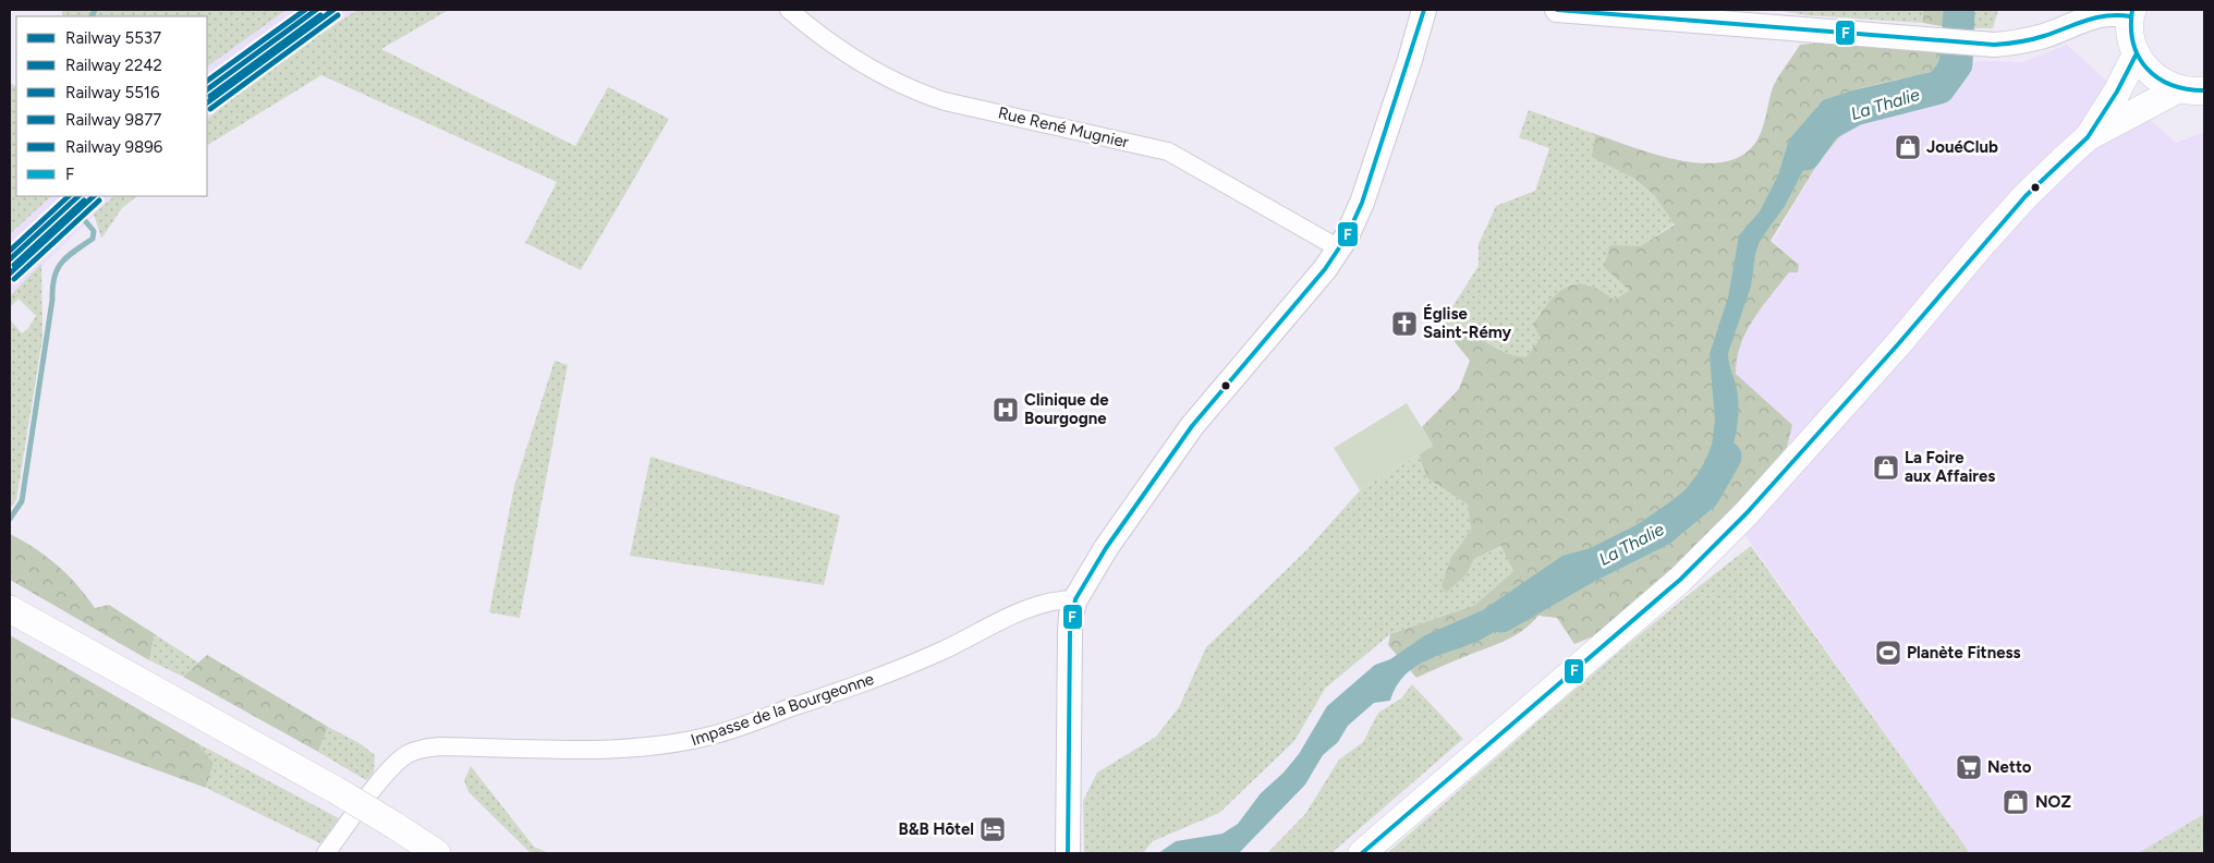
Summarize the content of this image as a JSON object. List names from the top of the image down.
{
  "streets": {
    "street": ["Rue René Mugnier", "Impasse de la Bourgeonne"]
  },
  "water": ["La Thalie"],
  "places": {
    "shop": ["JouéClub", "La Foire aux Affaires", "NOZ"],
    "church": ["Église Saint-Rémy"],
    "hospital": ["Clinique de Bourgogne"],
    "sports": ["Planète Fitness"],
    "supermarket": ["Netto"],
    "hotel": ["B&B Hôtel"]
  },
  "lines": [
    "rail line 5537",
    "rail line 2242",
    "rail line 9896",
    "transit line F",
    "rail line 5516",
    "rail line 9877"
  ],
  "legend": [
    "Railway 5537",
    "Railway 2242",
    "Railway 5516",
    "Railway 9877",
    "Railway 9896",
    "F"
  ]
}
